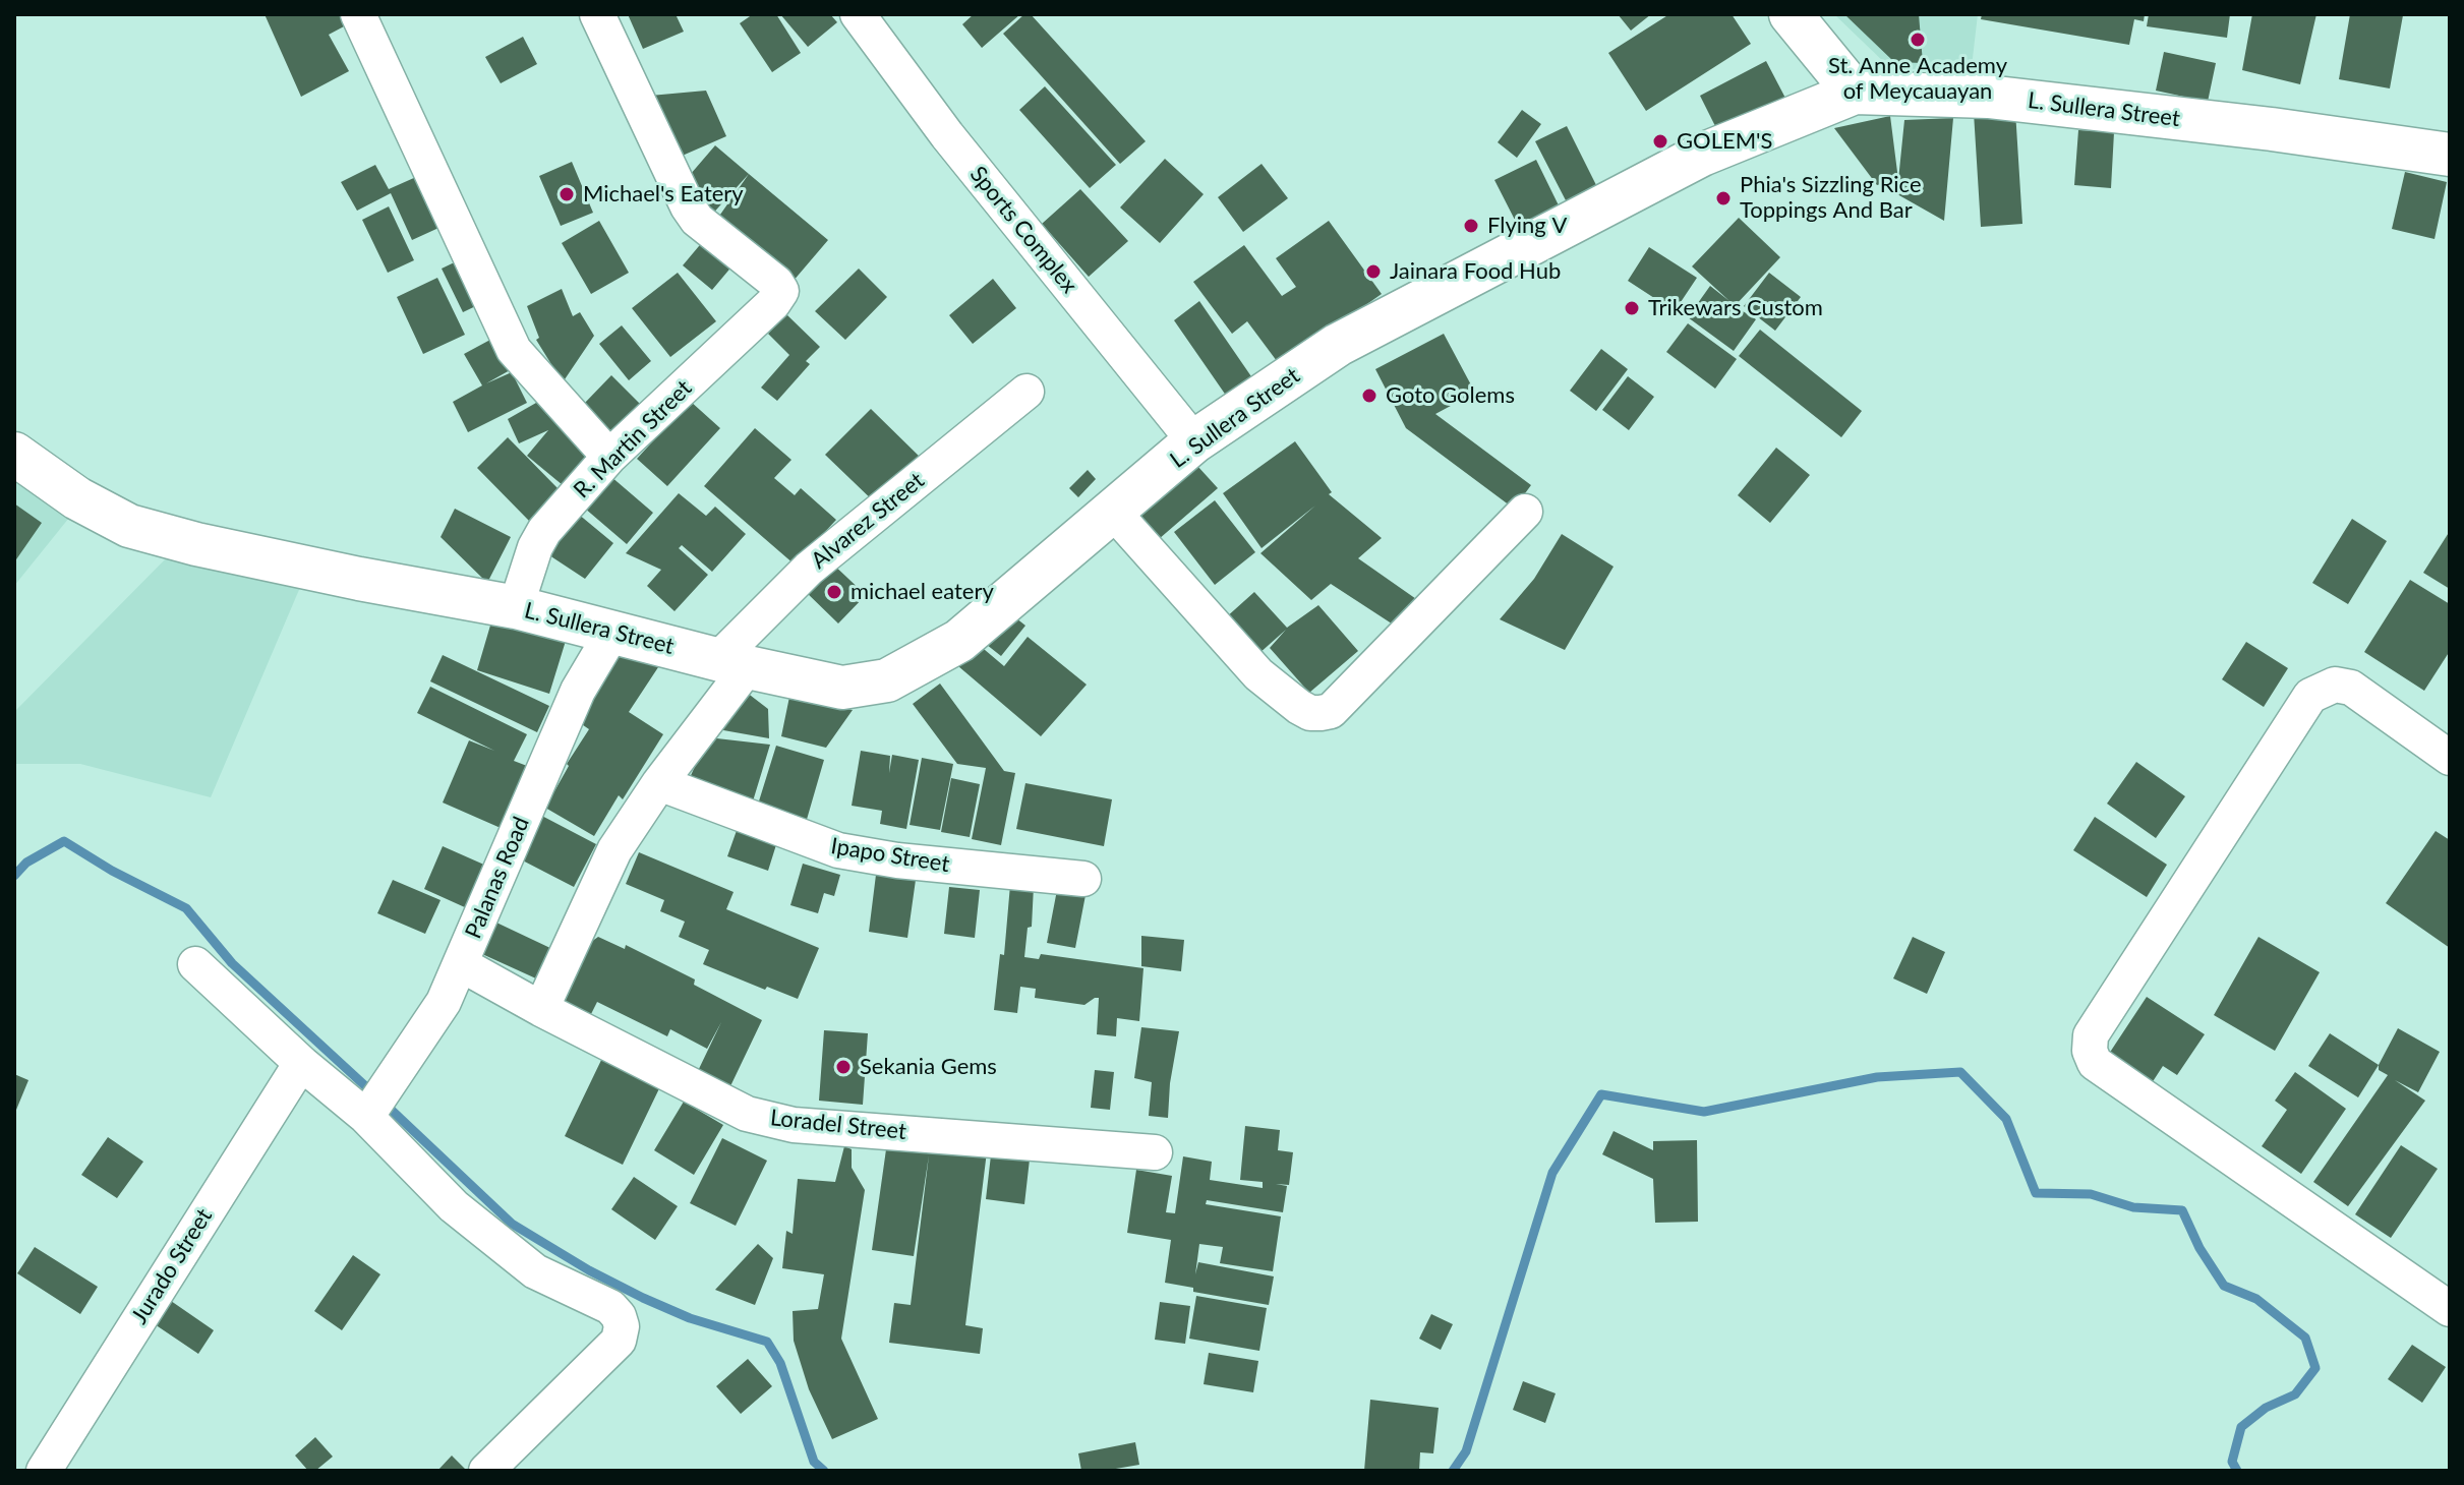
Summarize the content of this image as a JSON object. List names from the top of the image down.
{
  "streets": {
    "street": [
      "L. Sullera Street",
      "Sports Complex",
      "R. Martin Street",
      "Alvarez Street",
      "Ipapo Street",
      "Palanas Road",
      "Loradel Street",
      "Jurado Street"
    ]
  },
  "crossings": [
    ["L. Sullera Street", "Sports Complex"],
    ["L. Sullera Street", "R. Martin Street"],
    ["L. Sullera Street", "Alvarez Street"],
    ["L. Sullera Street", "Palanas Road"],
    ["Palanas Road", "Loradel Street"]
  ],
  "places": [
    "St. Anne Academy of Meycauayan",
    "GOLEM'S",
    "Michael's Eatery",
    "Phia's Sizzling Rice Toppings And Bar",
    "Flying V",
    "Jainara Food Hub",
    "Trikewars Custom",
    "Goto Golems",
    "michael eatery",
    "Sekania Gems"
  ]
}
